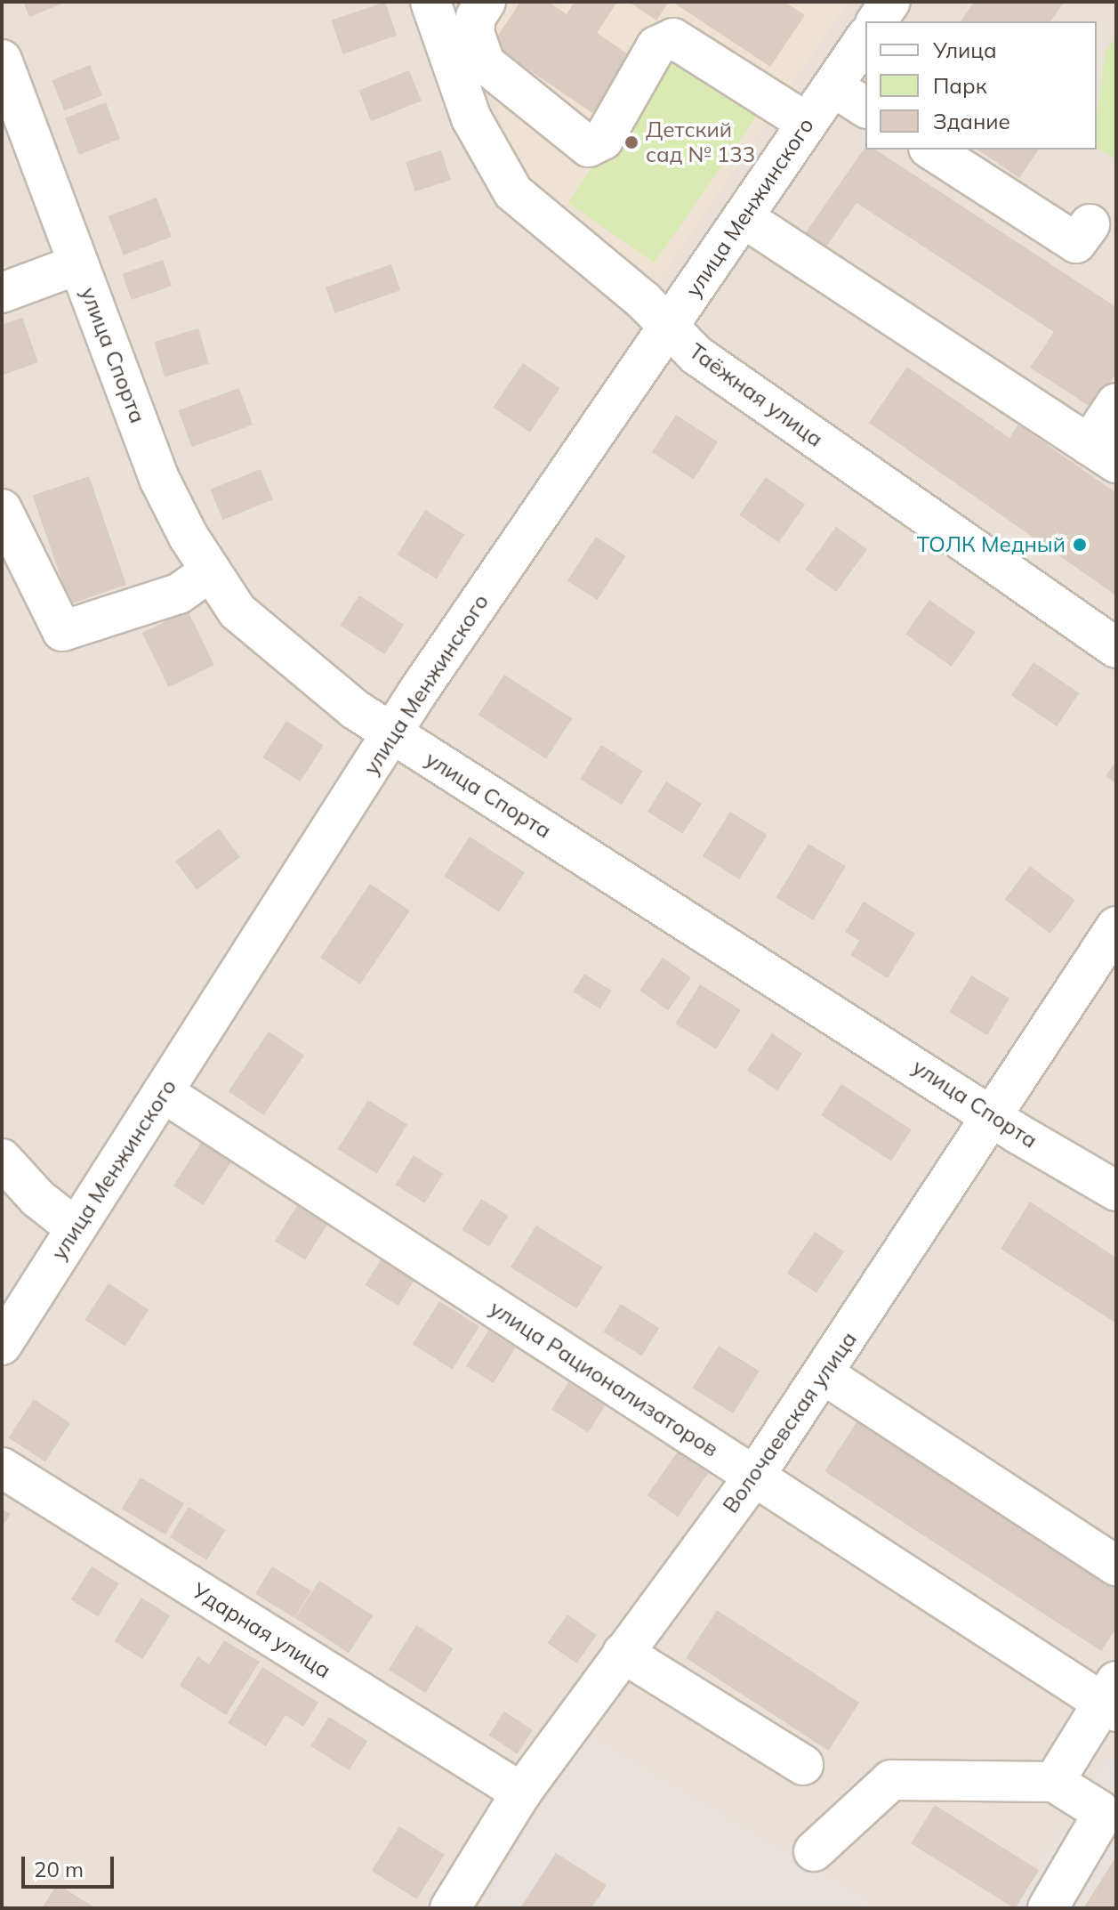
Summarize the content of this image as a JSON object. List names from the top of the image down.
{
  "streets": {
    "street": [
      "улица Менжинского",
      "улица Спорта",
      "Таёжная улица",
      "улица Рационализаторов",
      "Волочаевская улица",
      "Ударная улица"
    ]
  },
  "crossings": [
    ["улица Менжинского", "улица Спорта"],
    ["улица Менжинского", "Таёжная улица"],
    ["улица Менжинского", "улица Рационализаторов"],
    ["улица Спорта", "Волочаевская улица"],
    ["улица Рационализаторов", "Волочаевская улица"],
    ["Волочаевская улица", "Ударная улица"]
  ],
  "places": ["Детский сад № 133", "ТОЛК Медный"],
  "legend": ["Улица", "Парк", "Здание"],
  "scale_bar": "20 m"
}
